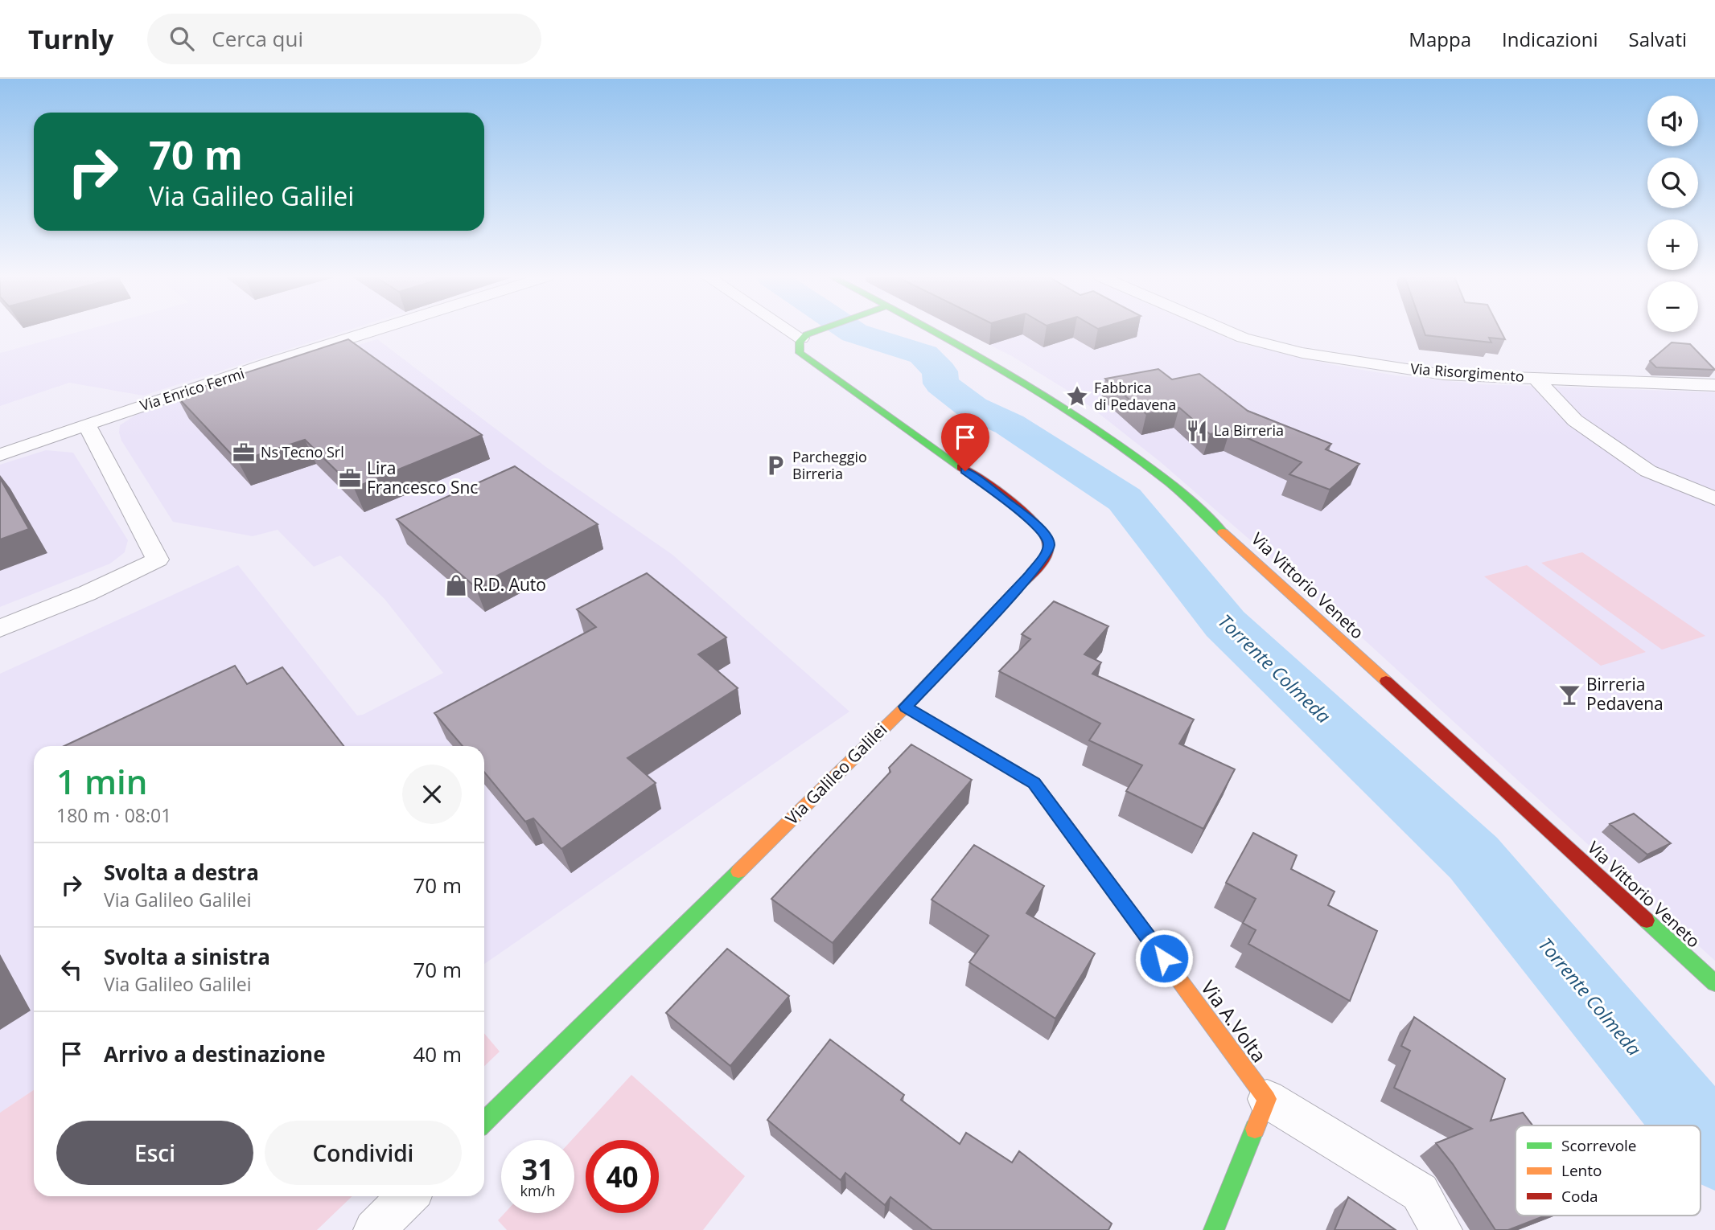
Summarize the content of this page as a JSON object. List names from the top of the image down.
{
  "streets": {
    "street": [
      "Via Risorgimento",
      "Via Enrico Fermi",
      "Via Vittorio Veneto",
      "Via Galileo Galilei",
      "Via A.Volta"
    ]
  },
  "crossings": [
    ["Via Galileo Galilei", "Via A.Volta"]
  ],
  "water": ["Torrente Colmeda"],
  "places": {
    "place": ["Fabbrica di Pedavena"],
    "restaurant": ["La Birreria"],
    "office": ["Ns Tecno Srl", "Lira Francesco Snc"],
    "parking": ["Parcheggio Birreria"],
    "shop": ["R.D. Auto"],
    "bar": ["Birreria Pedavena"]
  },
  "legend": ["Scorrevole", "Lento", "Coda"],
  "page": {
    "header": "Turnly",
    "search": "Cerca qui",
    "nav": ["Mappa", "Indicazioni", "Salvati"],
    "map_buttons": ["+", "−"],
    "turn": ["70 m", "Via Galileo Galilei"],
    "heading": ["1 min", "180 m · 08:01"],
    "list": [
      {
        "name": "Svolta a destra",
        "note": "Via Galileo Galilei",
        "value": "70 m"
      },
      {
        "name": "Svolta a sinistra",
        "note": "Via Galileo Galilei",
        "value": "70 m"
      },
      {
        "name": "Arrivo a destinazione",
        "value": "40 m"
      }
    ],
    "buttons": ["Esci", "Condividi"],
    "speed": "31 km/h",
    "limit": "40"
  }
}
